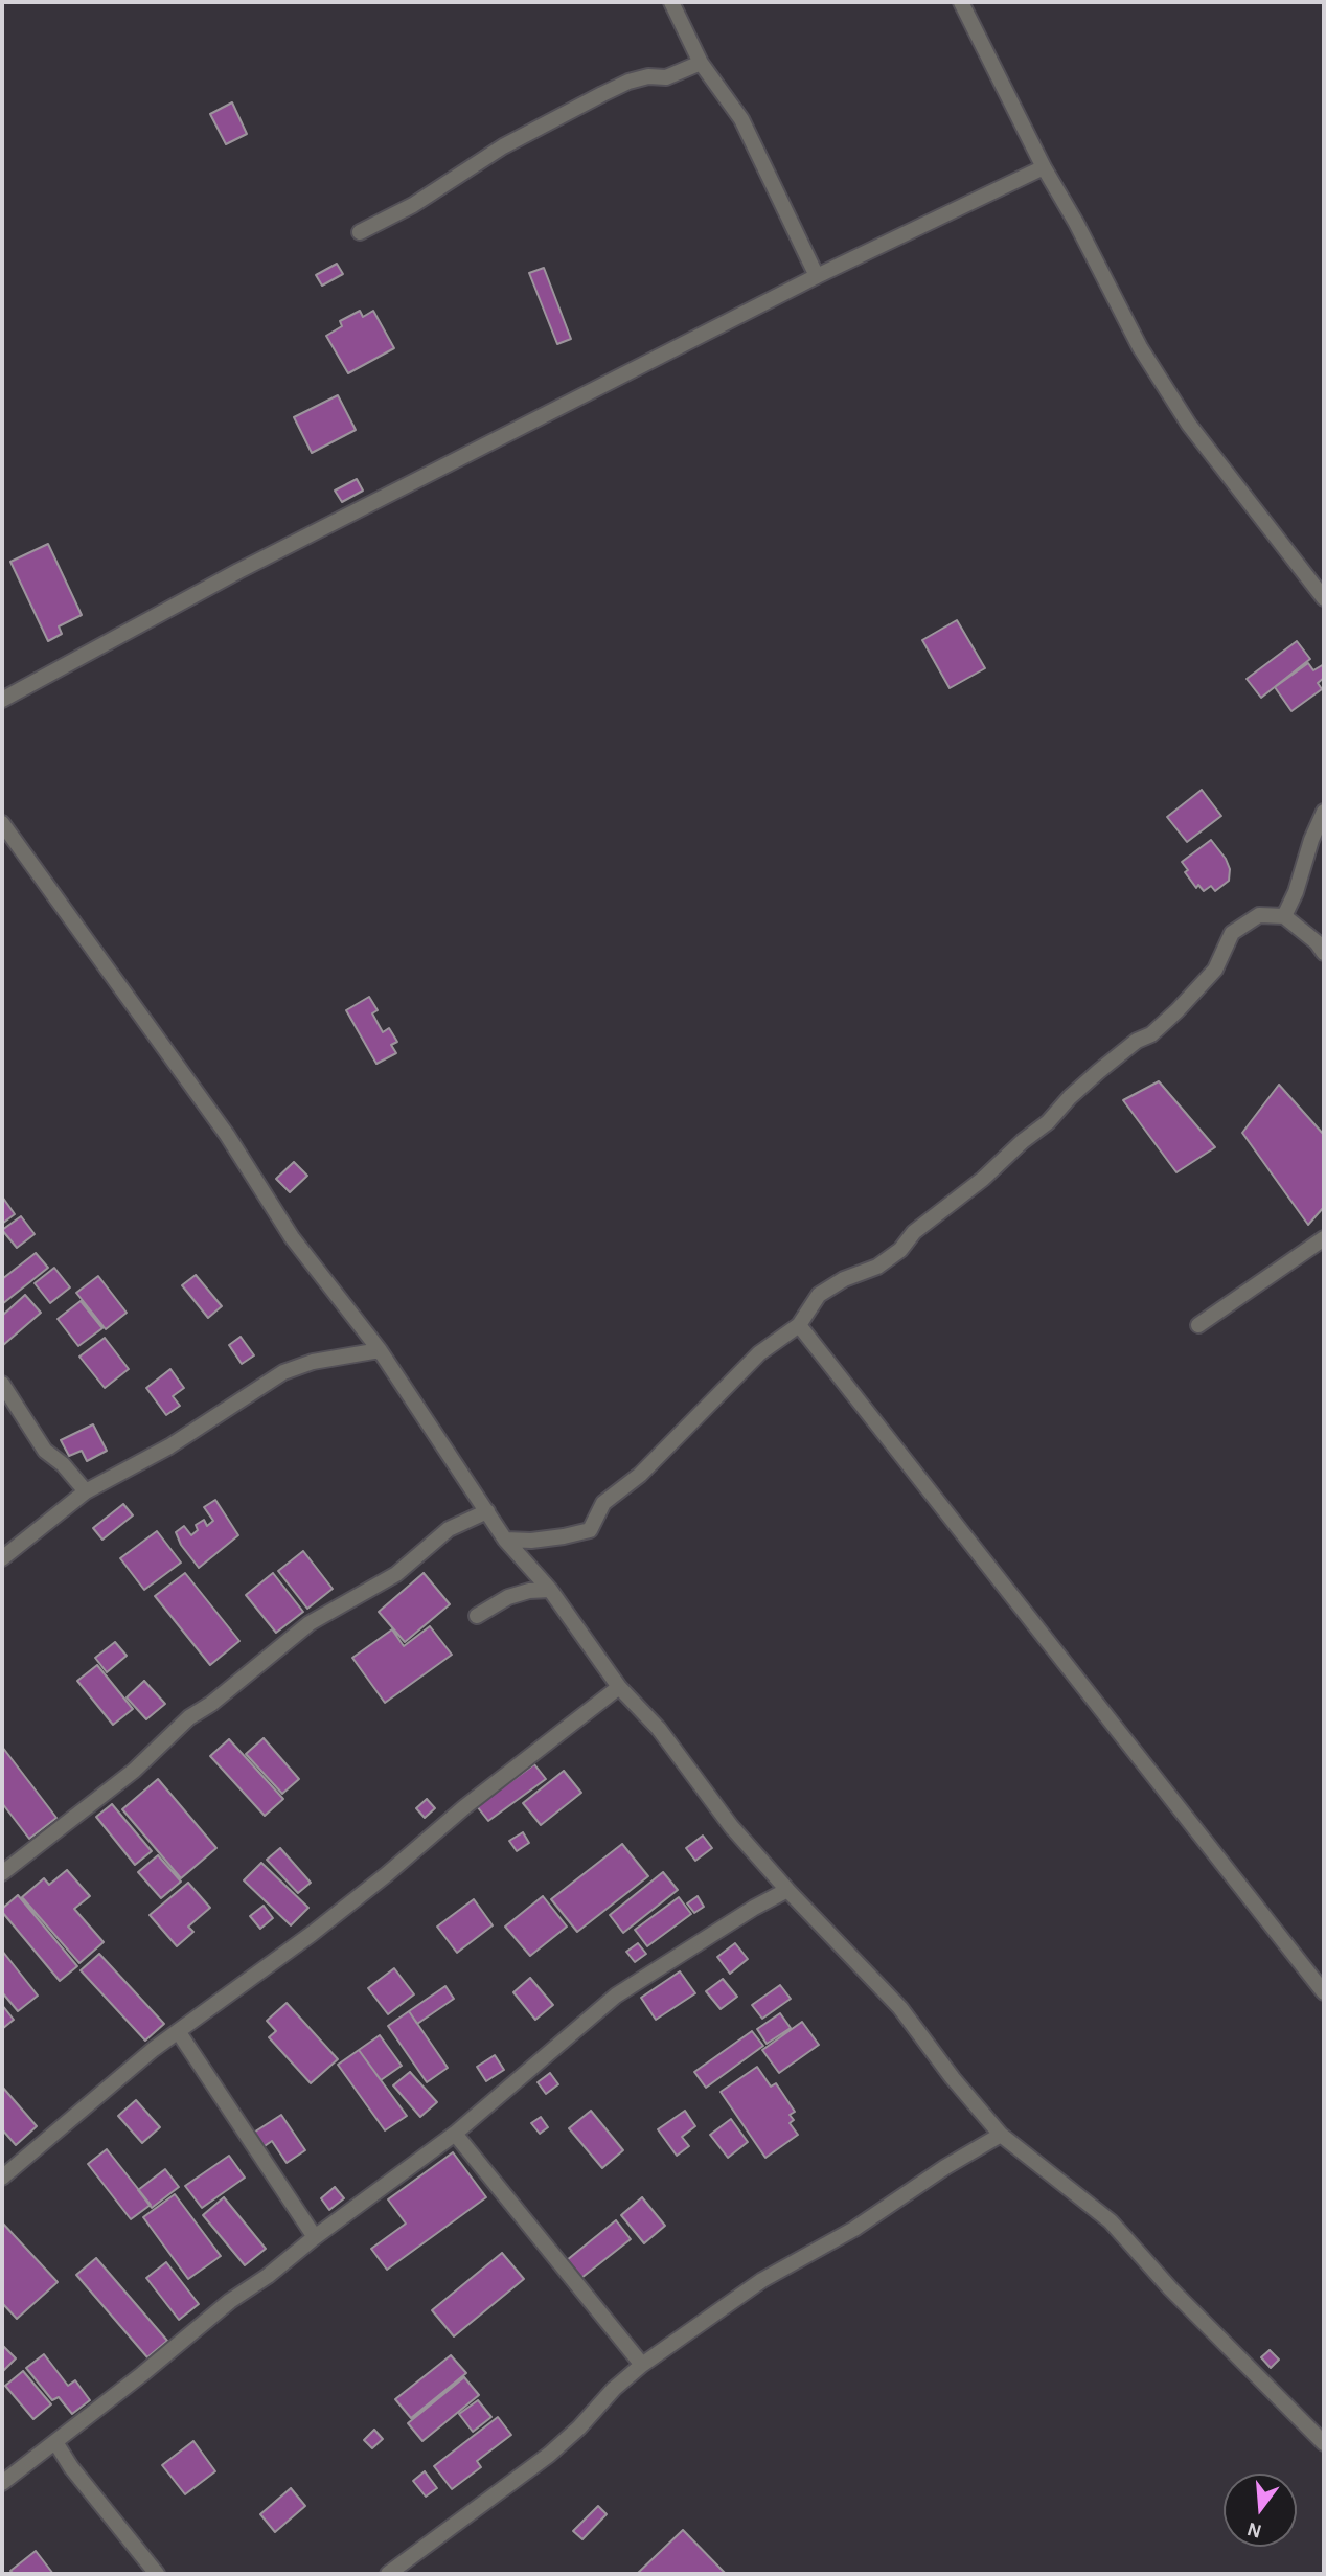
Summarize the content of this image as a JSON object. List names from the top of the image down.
{
  "north": "bottom"
}
